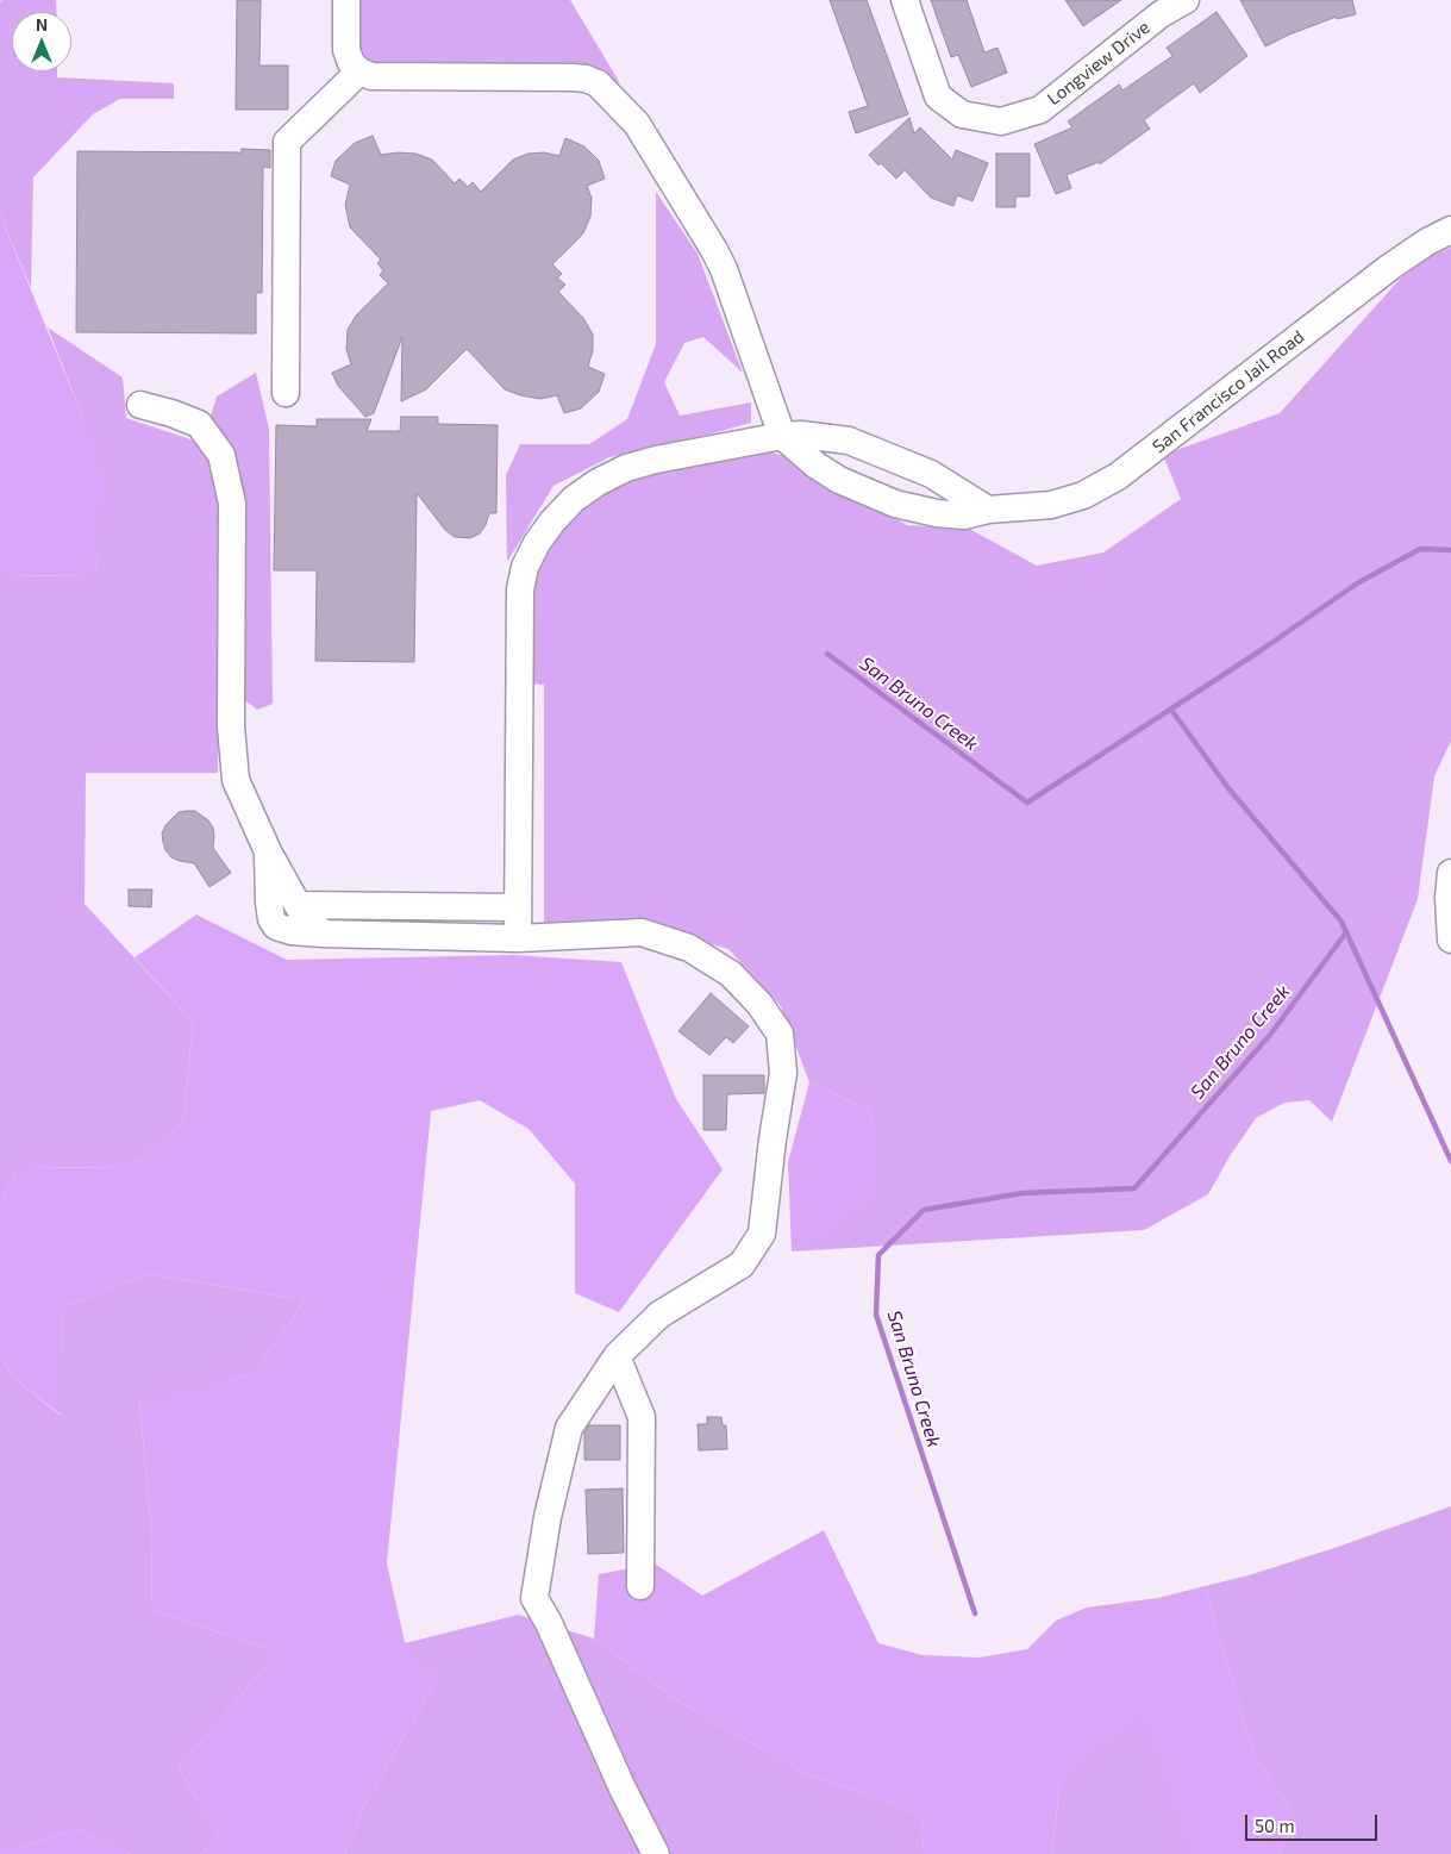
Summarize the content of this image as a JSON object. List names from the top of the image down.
{
  "streets": {
    "street": ["Longview Drive", "San Francisco Jail Road"]
  },
  "water": ["San Bruno Creek"],
  "scale_bar": "50 m",
  "north": "top"
}
